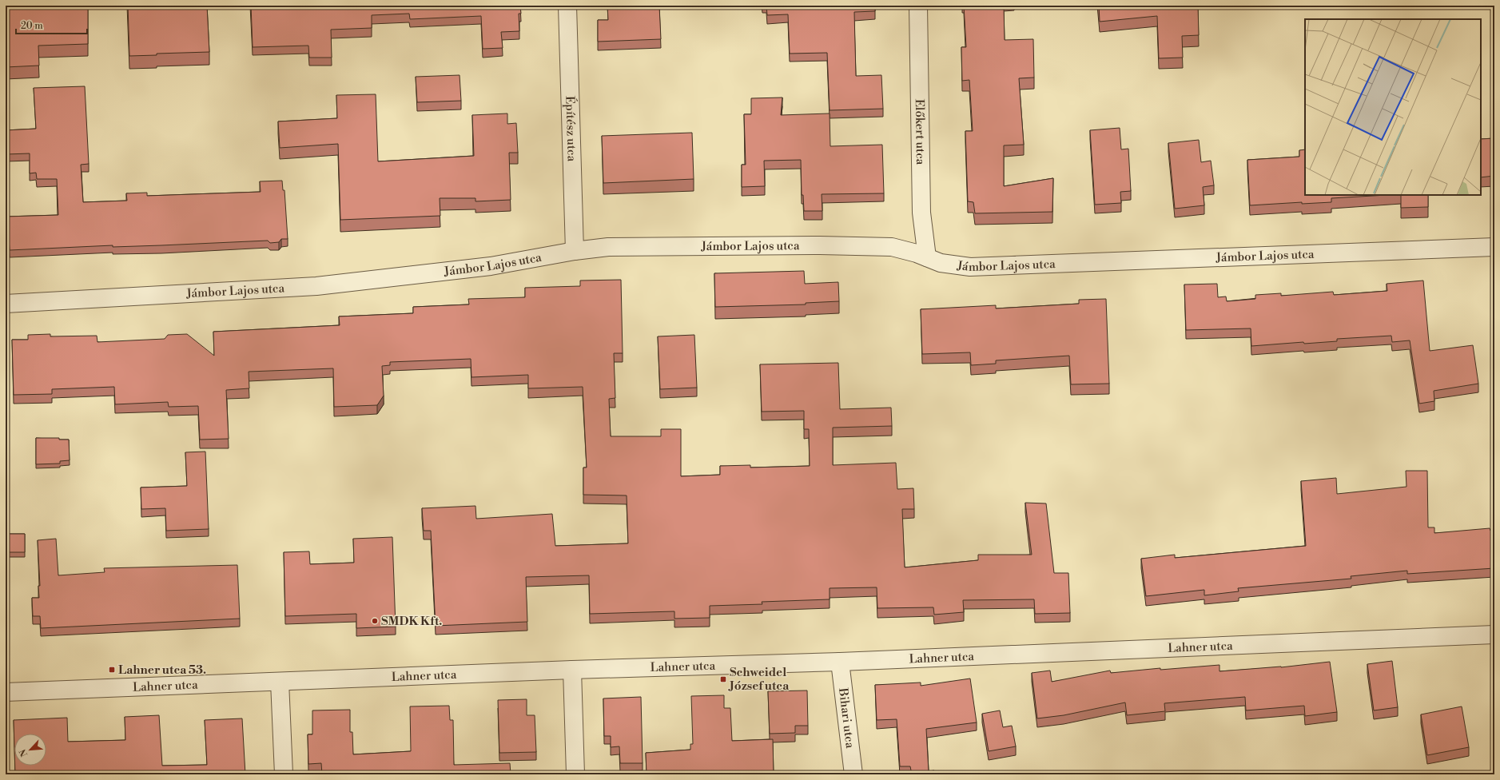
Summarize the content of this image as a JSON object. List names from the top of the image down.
{
  "streets": {
    "street": [
      "Építész utca",
      "Előkert utca",
      "Jámbor Lajos utca",
      "Lahner utca",
      "Bihari utca"
    ]
  },
  "crossings": [
    ["Építész utca", "Jámbor Lajos utca"],
    ["Előkert utca", "Jámbor Lajos utca"],
    ["Lahner utca", "Bihari utca"]
  ],
  "places": {
    "other": ["SMDK Kft."],
    "transit": ["Lahner utca 53.", "Schweidel József utca"]
  },
  "scale_bar": "20 m",
  "north": "bottom left"
}
